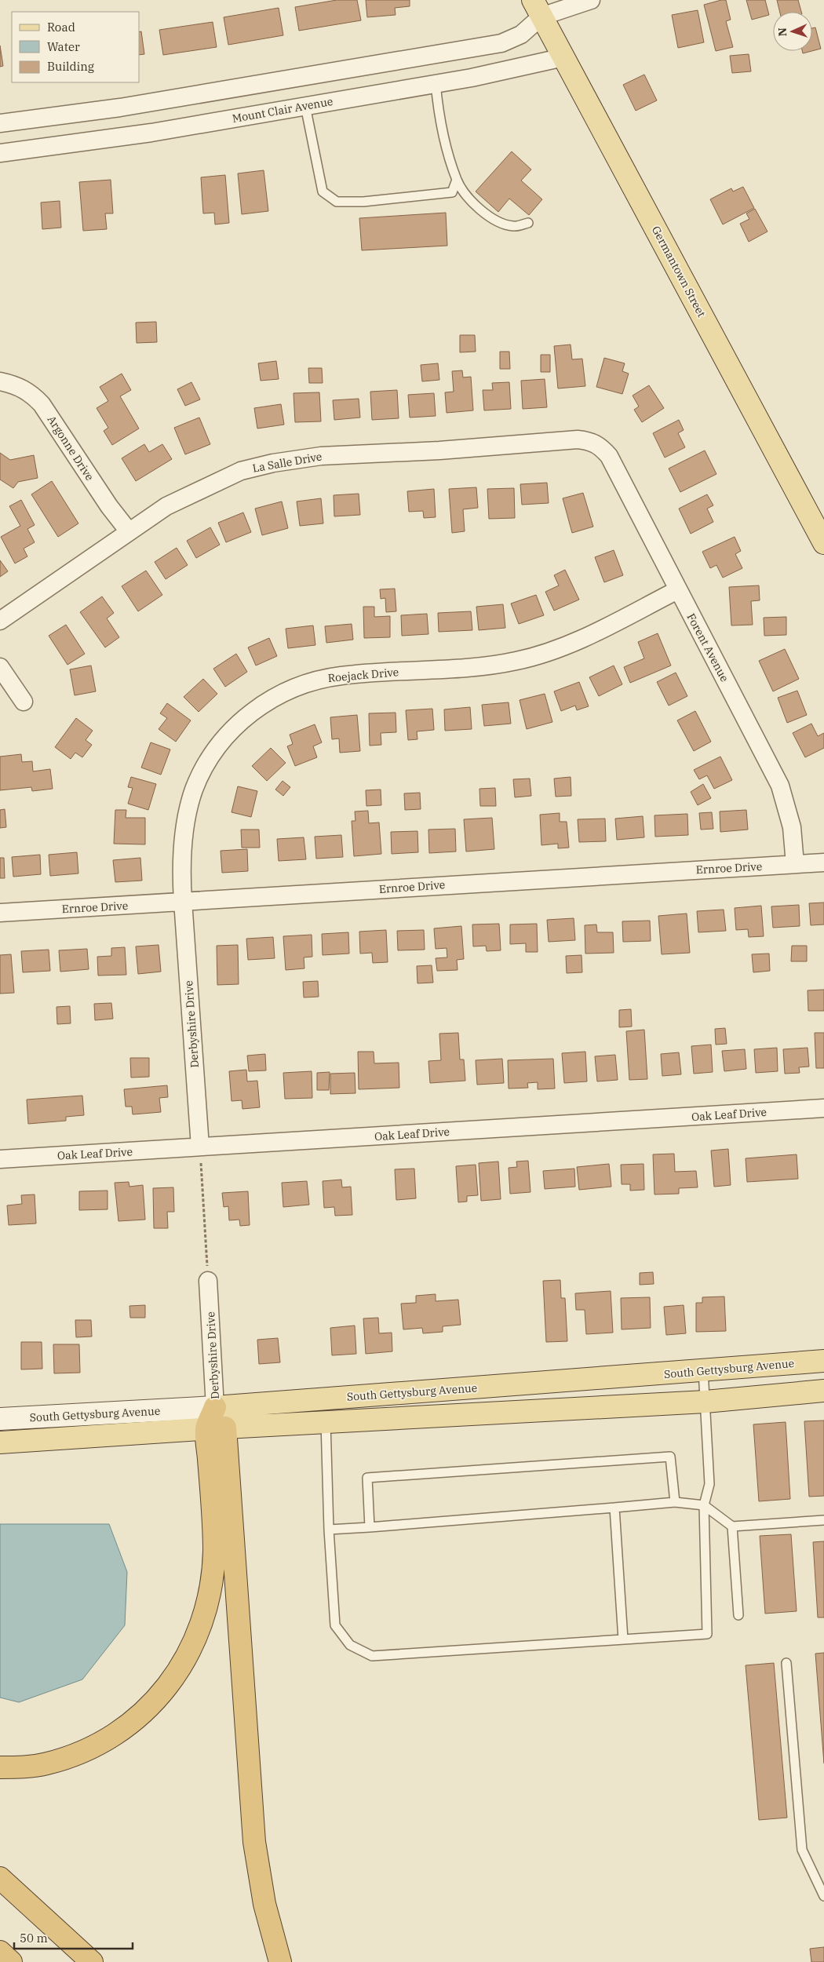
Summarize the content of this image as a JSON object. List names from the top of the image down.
{
  "streets": {
    "main road": ["Germantown Street", "South Gettysburg Avenue"],
    "street": [
      "Mount Clair Avenue",
      "Argonne Drive",
      "La Salle Drive",
      "Forent Avenue",
      "Roejack Drive",
      "Ernroe Drive",
      "Derbyshire Drive",
      "Oak Leaf Drive"
    ]
  },
  "crossings": [
    ["Mount Clair Avenue", "Germantown Street"],
    ["Argonne Drive", "La Salle Drive"],
    ["La Salle Drive", "Forent Avenue"],
    ["Forent Avenue", "Roejack Drive"],
    ["Forent Avenue", "Ernroe Drive"],
    ["Roejack Drive", "Ernroe Drive"],
    ["Roejack Drive", "Derbyshire Drive"],
    ["Ernroe Drive", "Derbyshire Drive"],
    ["Derbyshire Drive", "Oak Leaf Drive"],
    ["Derbyshire Drive", "South Gettysburg Avenue"]
  ],
  "legend": ["Road", "Water", "Building"],
  "scale_bar": "50 m",
  "north": "left"
}
